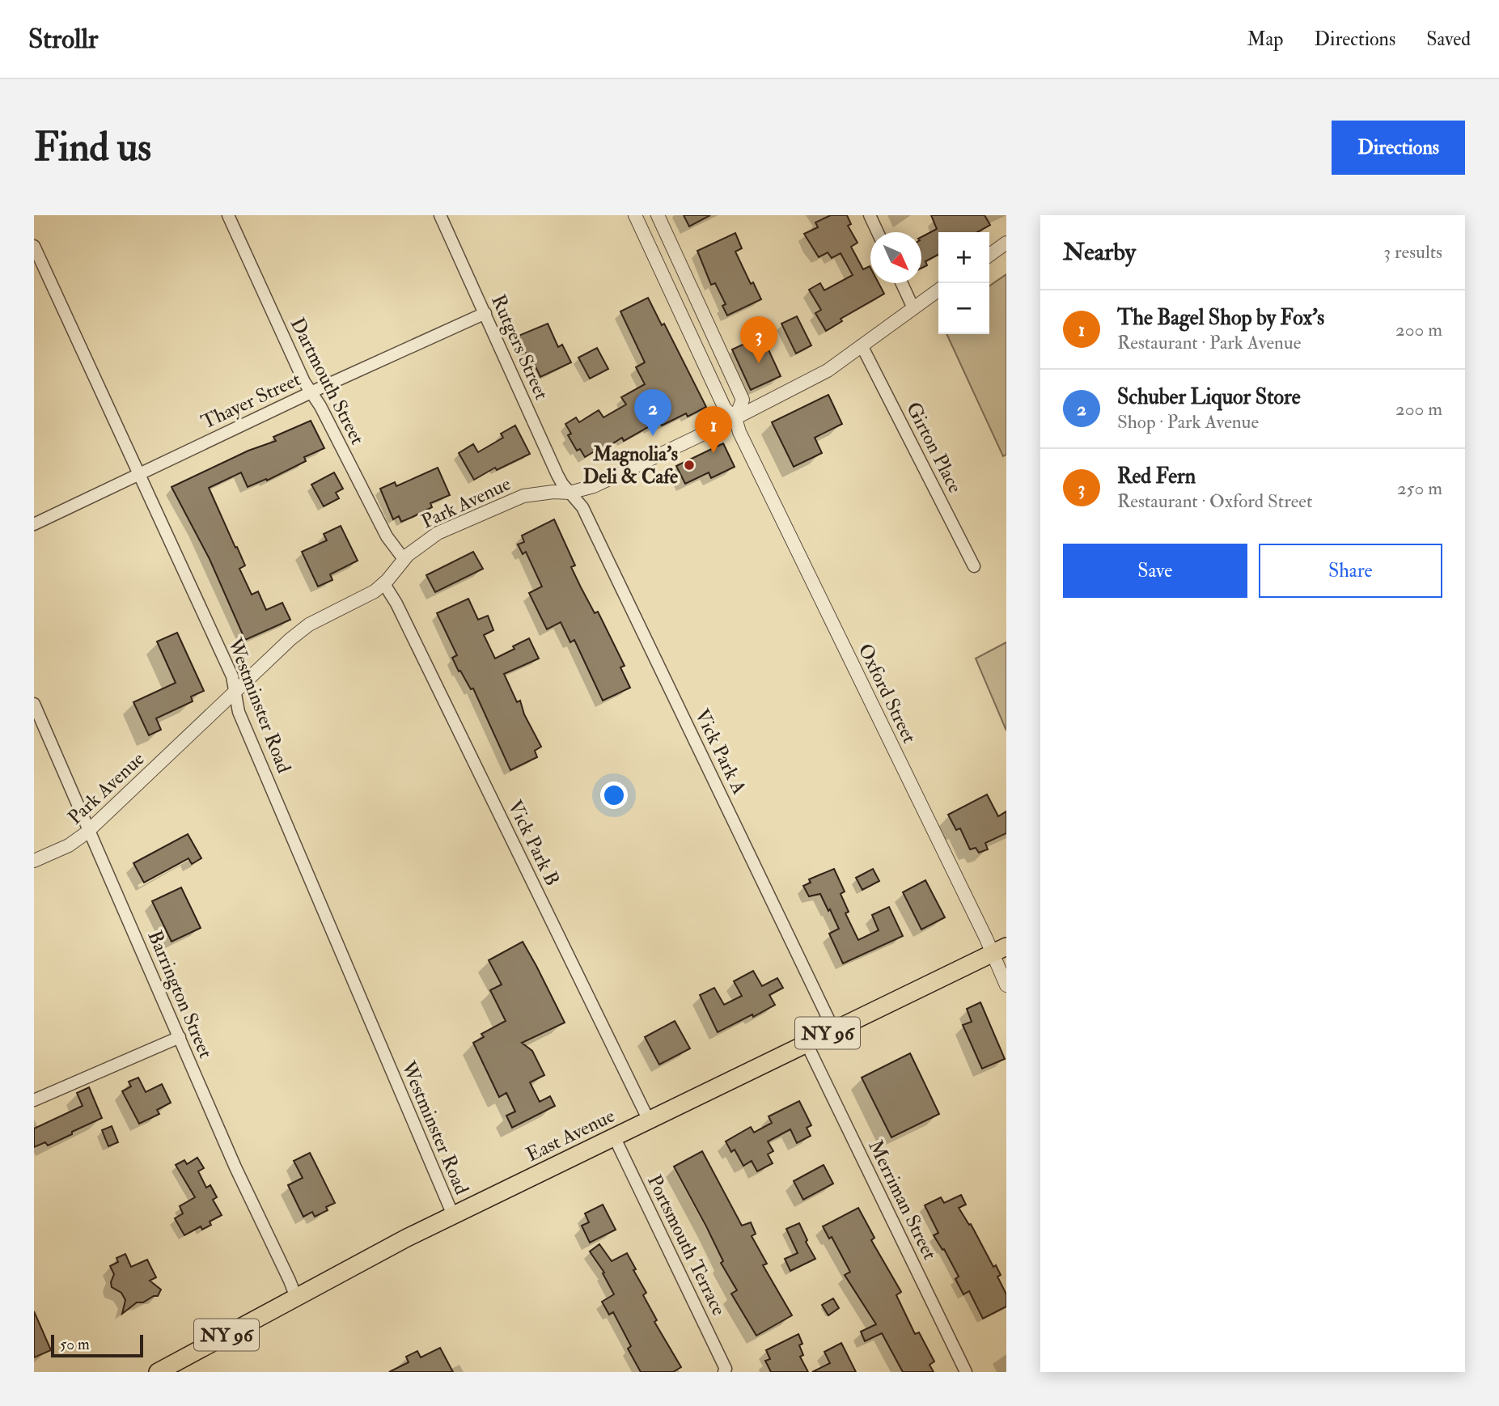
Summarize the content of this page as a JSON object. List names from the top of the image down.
{
  "streets": {
    "main road": ["NY 96", "East Avenue"],
    "street": [
      "Rutgers Street",
      "Dartmouth Street",
      "Thayer Street",
      "Girton Place",
      "Park Avenue",
      "Oxford Street",
      "Westminster Road",
      "Vick Park A",
      "Vick Park B",
      "Barrington Street",
      "Merriman Street",
      "Portsmouth Terrace"
    ]
  },
  "crossings": [
    ["Rutgers Street", "Thayer Street"],
    ["Rutgers Street", "Park Avenue"],
    ["Rutgers Street", "Vick Park A"],
    ["Dartmouth Street", "Thayer Street"],
    ["Dartmouth Street", "Park Avenue"],
    ["Thayer Street", "Westminster Road"],
    ["Girton Place", "Park Avenue"],
    ["Park Avenue", "Oxford Street"],
    ["Park Avenue", "Westminster Road"],
    ["Park Avenue", "Vick Park A"],
    ["Park Avenue", "Vick Park B"],
    ["Park Avenue", "Barrington Street"],
    ["Oxford Street", "East Avenue"],
    ["Westminster Road", "East Avenue"],
    ["Vick Park A", "East Avenue"],
    ["Vick Park B", "East Avenue"],
    ["Barrington Street", "East Avenue"],
    ["East Avenue", "Merriman Street"],
    ["East Avenue", "Portsmouth Terrace"]
  ],
  "places": ["Magnolia's Deli & Cafe"],
  "scale_bar": "50 m",
  "north": "bottom right",
  "page": {
    "header": "Strollr",
    "nav": ["Map", "Directions", "Saved"],
    "buttons": [
      "Directions",
      ["Save", "Share"]
    ],
    "title": "Find us",
    "heading": ["Nearby", "3 results"],
    "map_buttons": ["+", "−"],
    "list": [
      {
        "mark": "1",
        "name": "The Bagel Shop by Fox's",
        "note": "Restaurant · Park Avenue",
        "value": "200 m"
      },
      {
        "mark": "2",
        "name": "Schuber Liquor Store",
        "note": "Shop · Park Avenue",
        "value": "200 m"
      },
      {
        "mark": "3",
        "name": "Red Fern",
        "note": "Restaurant · Oxford Street",
        "value": "250 m"
      }
    ],
    "pins": ["3", "2", "1"],
    "scale": "50 m"
  }
}
